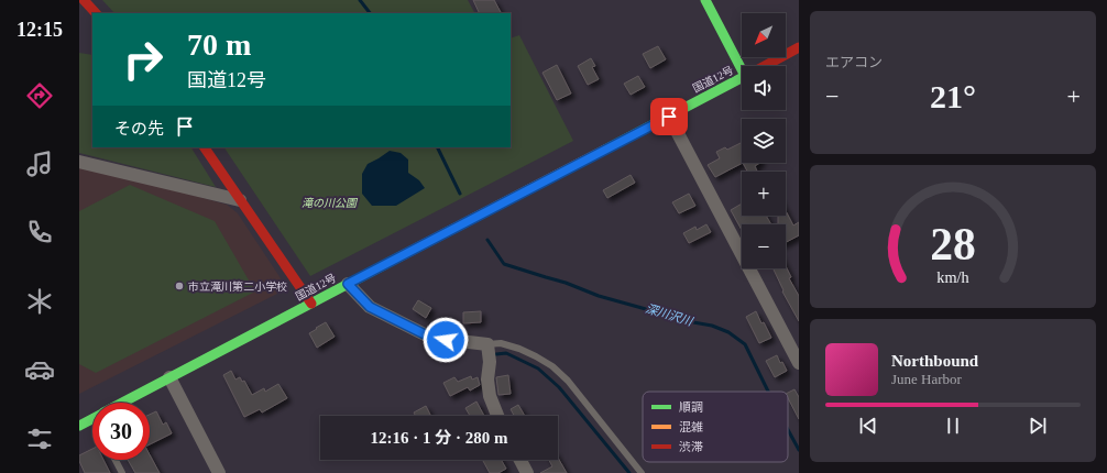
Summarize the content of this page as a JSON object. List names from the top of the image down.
{
  "streets": {
    "main road": ["国道12号"]
  },
  "water": ["深川沢川"],
  "parks": ["滝の川公園"],
  "places": ["市立滝川第二小学校"],
  "legend": ["順調", "混雑", "渋滞"],
  "north": "bottom left",
  "page": {
    "tabs": "12:15",
    "tile": "エアコン",
    "map_buttons": ["+", "−"],
    "turn": ["70 m", "国道12号"],
    "heat": ["−", "21°", "+"],
    "then": "その先",
    "song": ["Northbound", "June Harbor"],
    "limit": "30",
    "trip": "12:16 · 1 分 · 280 m",
    "gauge": ["28", "km/h"]
  }
}
